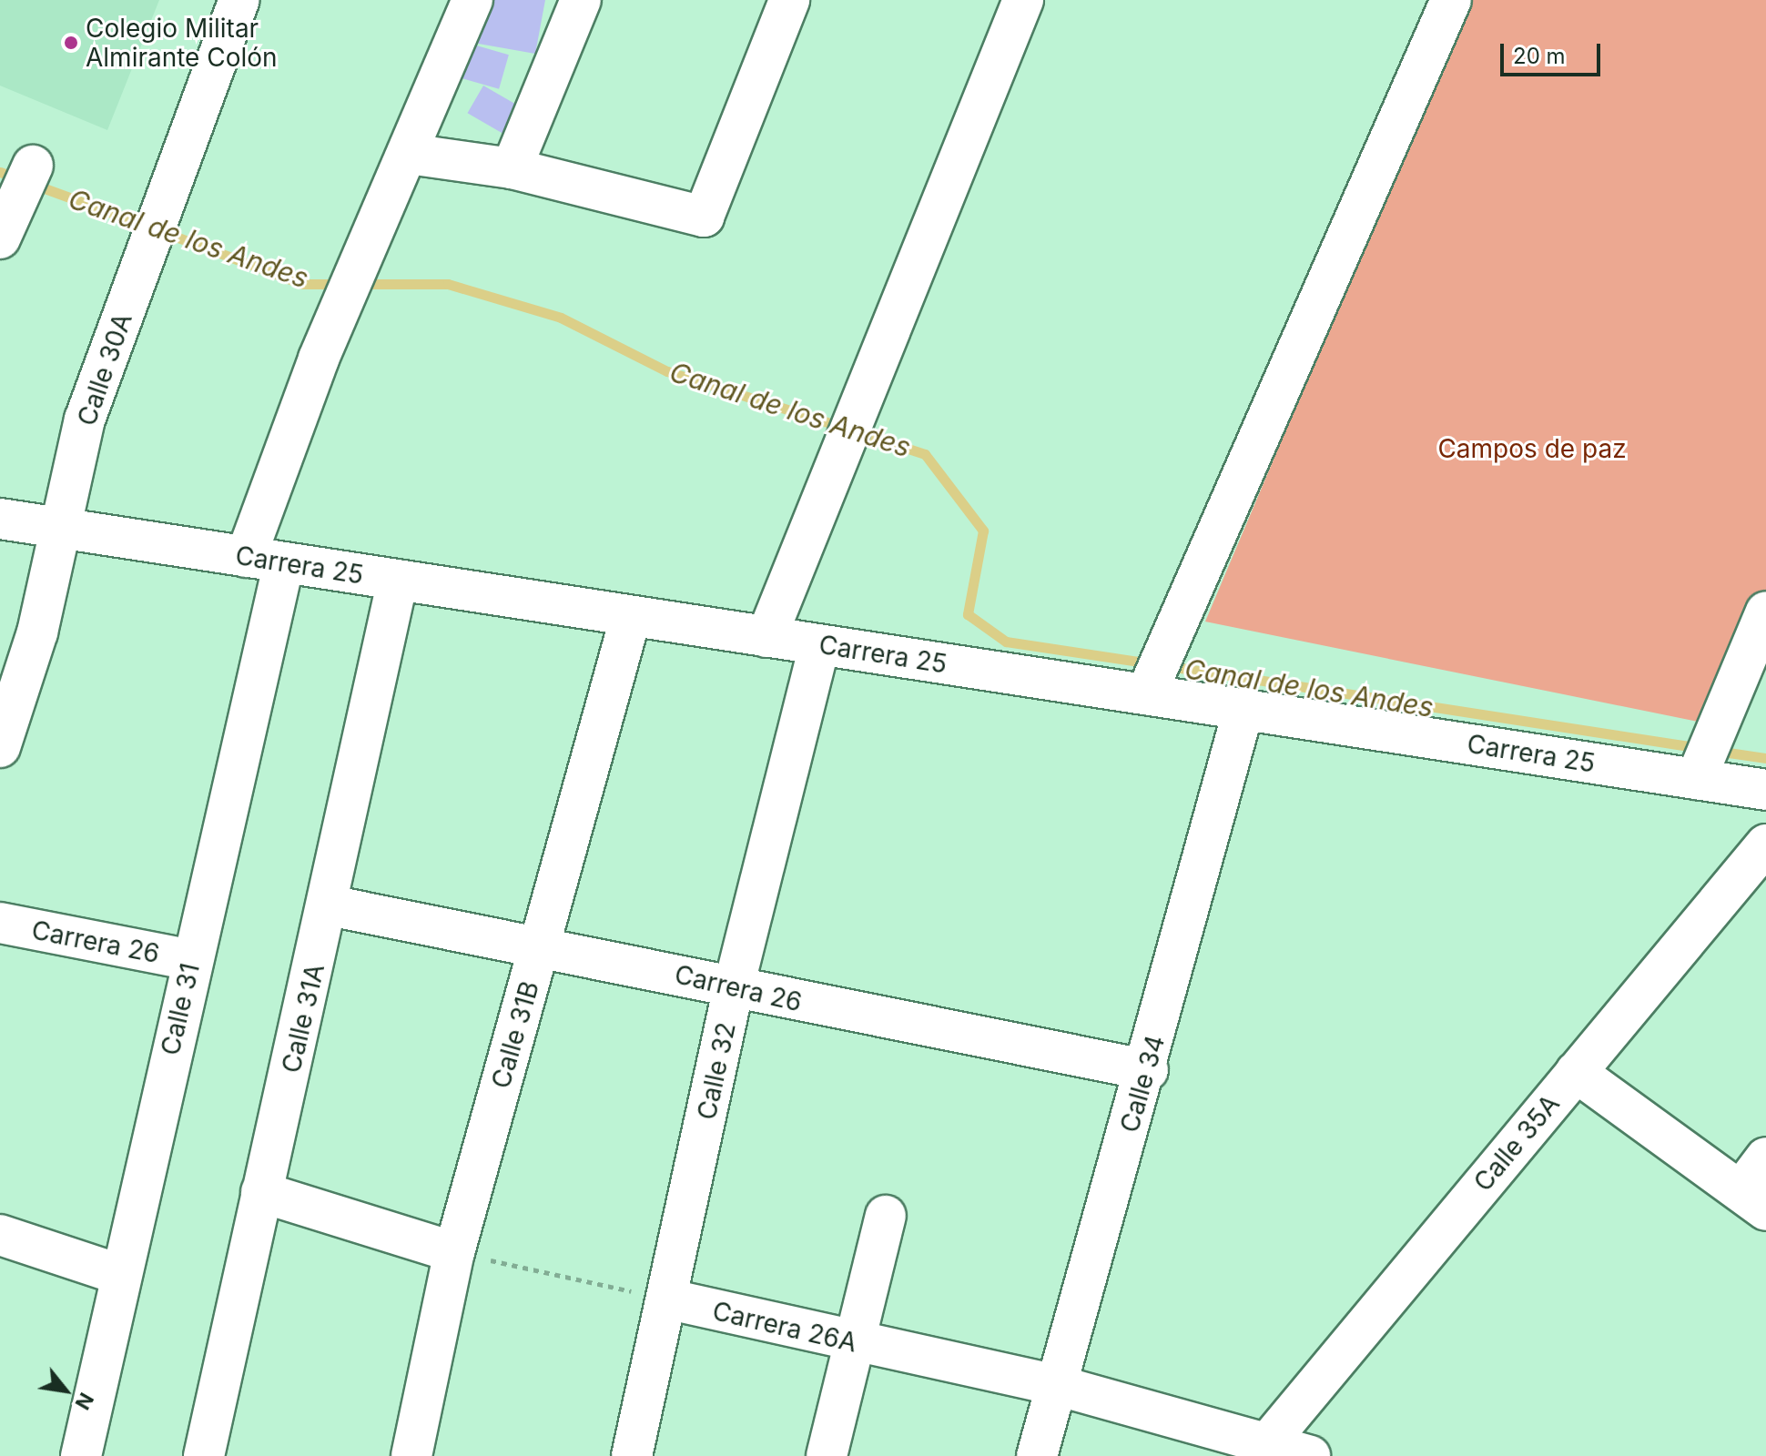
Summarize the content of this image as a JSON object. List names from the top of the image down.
{
  "streets": {
    "street": [
      "Calle 30A",
      "Carrera 25",
      "Carrera 26",
      "Calle 31",
      "Calle 31A",
      "Calle 31B",
      "Calle 32",
      "Calle 34",
      "Calle 35A",
      "Carrera 26A"
    ]
  },
  "crossings": [
    ["Calle 30A", "Carrera 25"],
    ["Carrera 25", "Calle 31"],
    ["Carrera 25", "Calle 31A"],
    ["Carrera 25", "Calle 31B"],
    ["Carrera 25", "Calle 32"],
    ["Carrera 25", "Calle 34"],
    ["Carrera 26", "Calle 31"],
    ["Carrera 26", "Calle 31A"],
    ["Carrera 26", "Calle 31B"],
    ["Carrera 26", "Calle 32"],
    ["Carrera 26", "Calle 34"],
    ["Calle 32", "Carrera 26A"],
    ["Calle 34", "Carrera 26A"],
    ["Calle 35A", "Carrera 26A"]
  ],
  "water": ["Canal de los Andes"],
  "parks": ["Campos de paz"],
  "places": ["Colegio Militar Almirante Colón"],
  "scale_bar": "20 m",
  "north": "bottom right"
}
